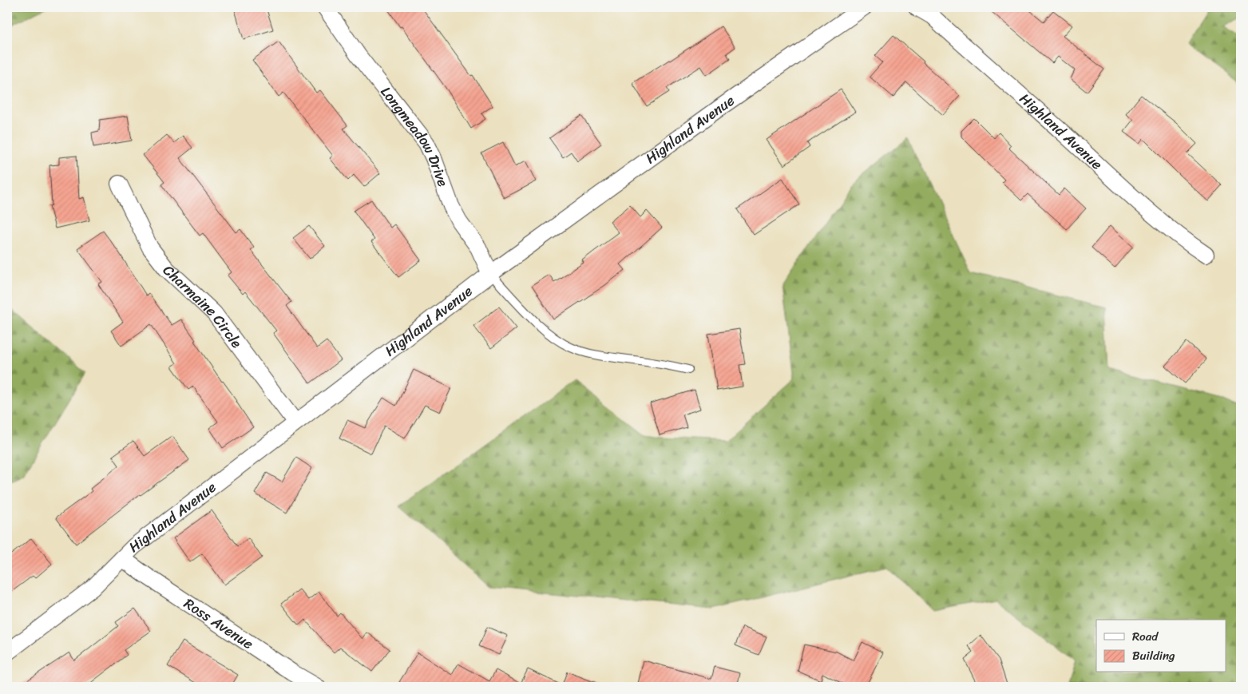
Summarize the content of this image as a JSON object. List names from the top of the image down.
{
  "streets": {
    "street": [
      "Highland Avenue",
      "Longmeadow Drive",
      "Charmaine Circle",
      "Ross Avenue"
    ]
  },
  "crossings": [
    ["Highland Avenue", "Longmeadow Drive"],
    ["Highland Avenue", "Charmaine Circle"],
    ["Highland Avenue", "Ross Avenue"]
  ],
  "legend": ["Road", "Building"]
}
